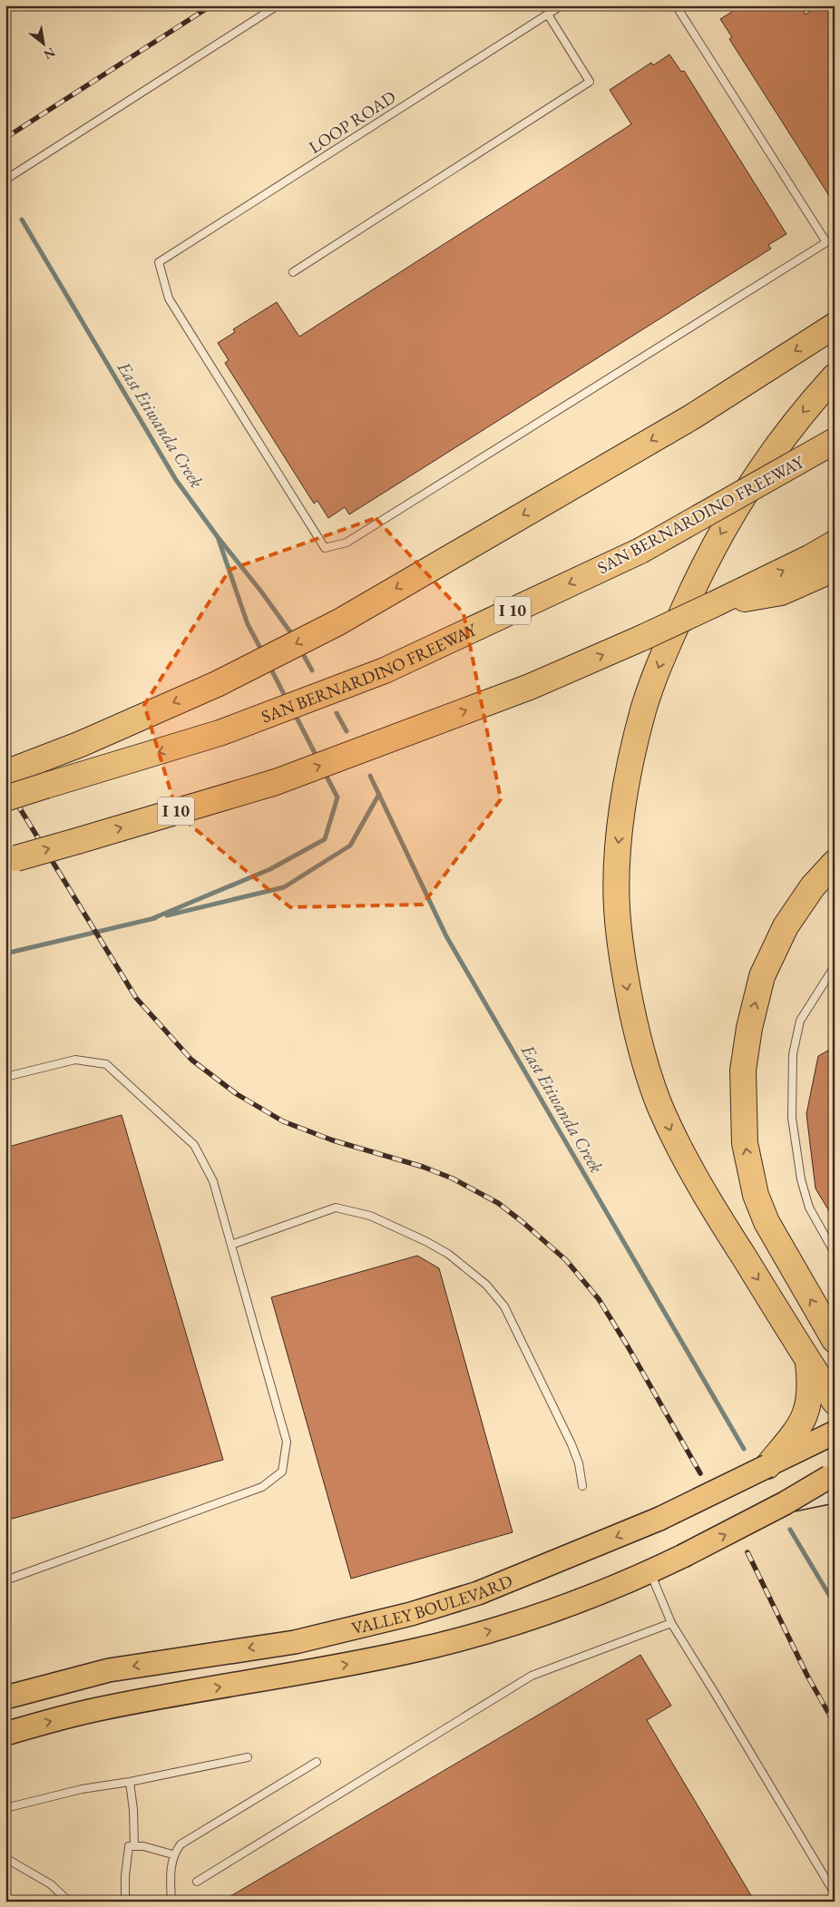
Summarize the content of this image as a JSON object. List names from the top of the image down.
{
  "streets": {
    "highway": ["SAN BERNARDINO FREEWAY", "I 10"],
    "main road": ["VALLEY BOULEVARD"],
    "lane": ["LOOP ROAD"]
  },
  "water": ["East Etiwanda Creek"],
  "north": "bottom right"
}
